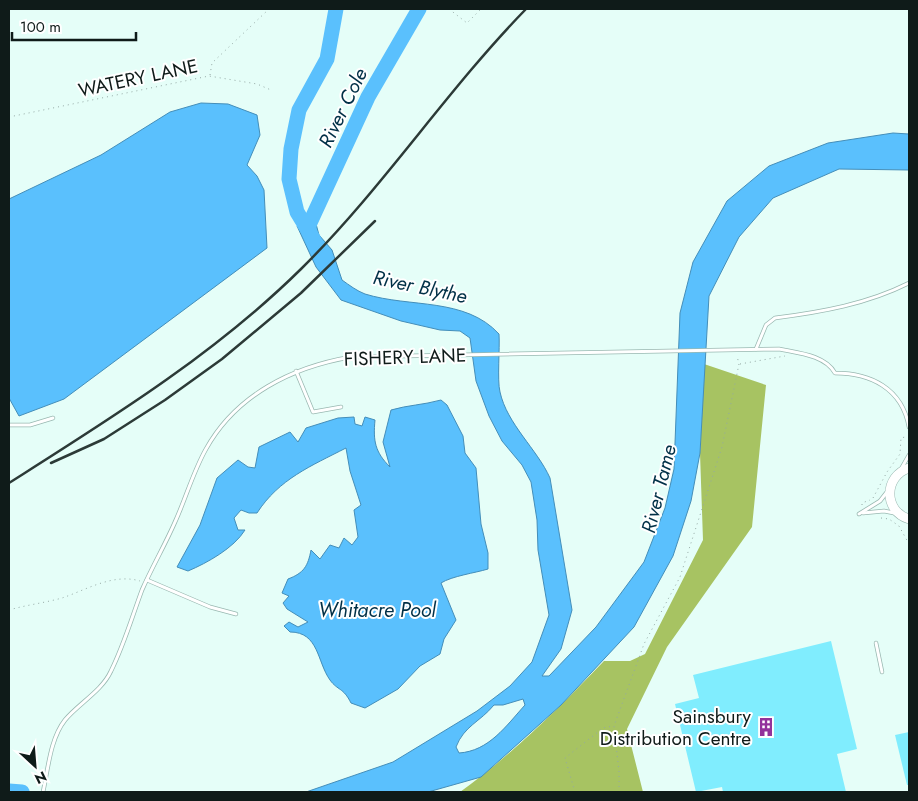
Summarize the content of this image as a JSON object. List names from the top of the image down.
{
  "streets": {
    "lane": ["FISHERY LANE"],
    "path": ["WATERY LANE"]
  },
  "water": [
    "River Cole",
    "River Blythe",
    "River Tame",
    "Whitacre Pool"
  ],
  "places": {
    "building": ["Sainsbury Distribution Centre"]
  },
  "scale_bar": "100 m",
  "north": "bottom right"
}
